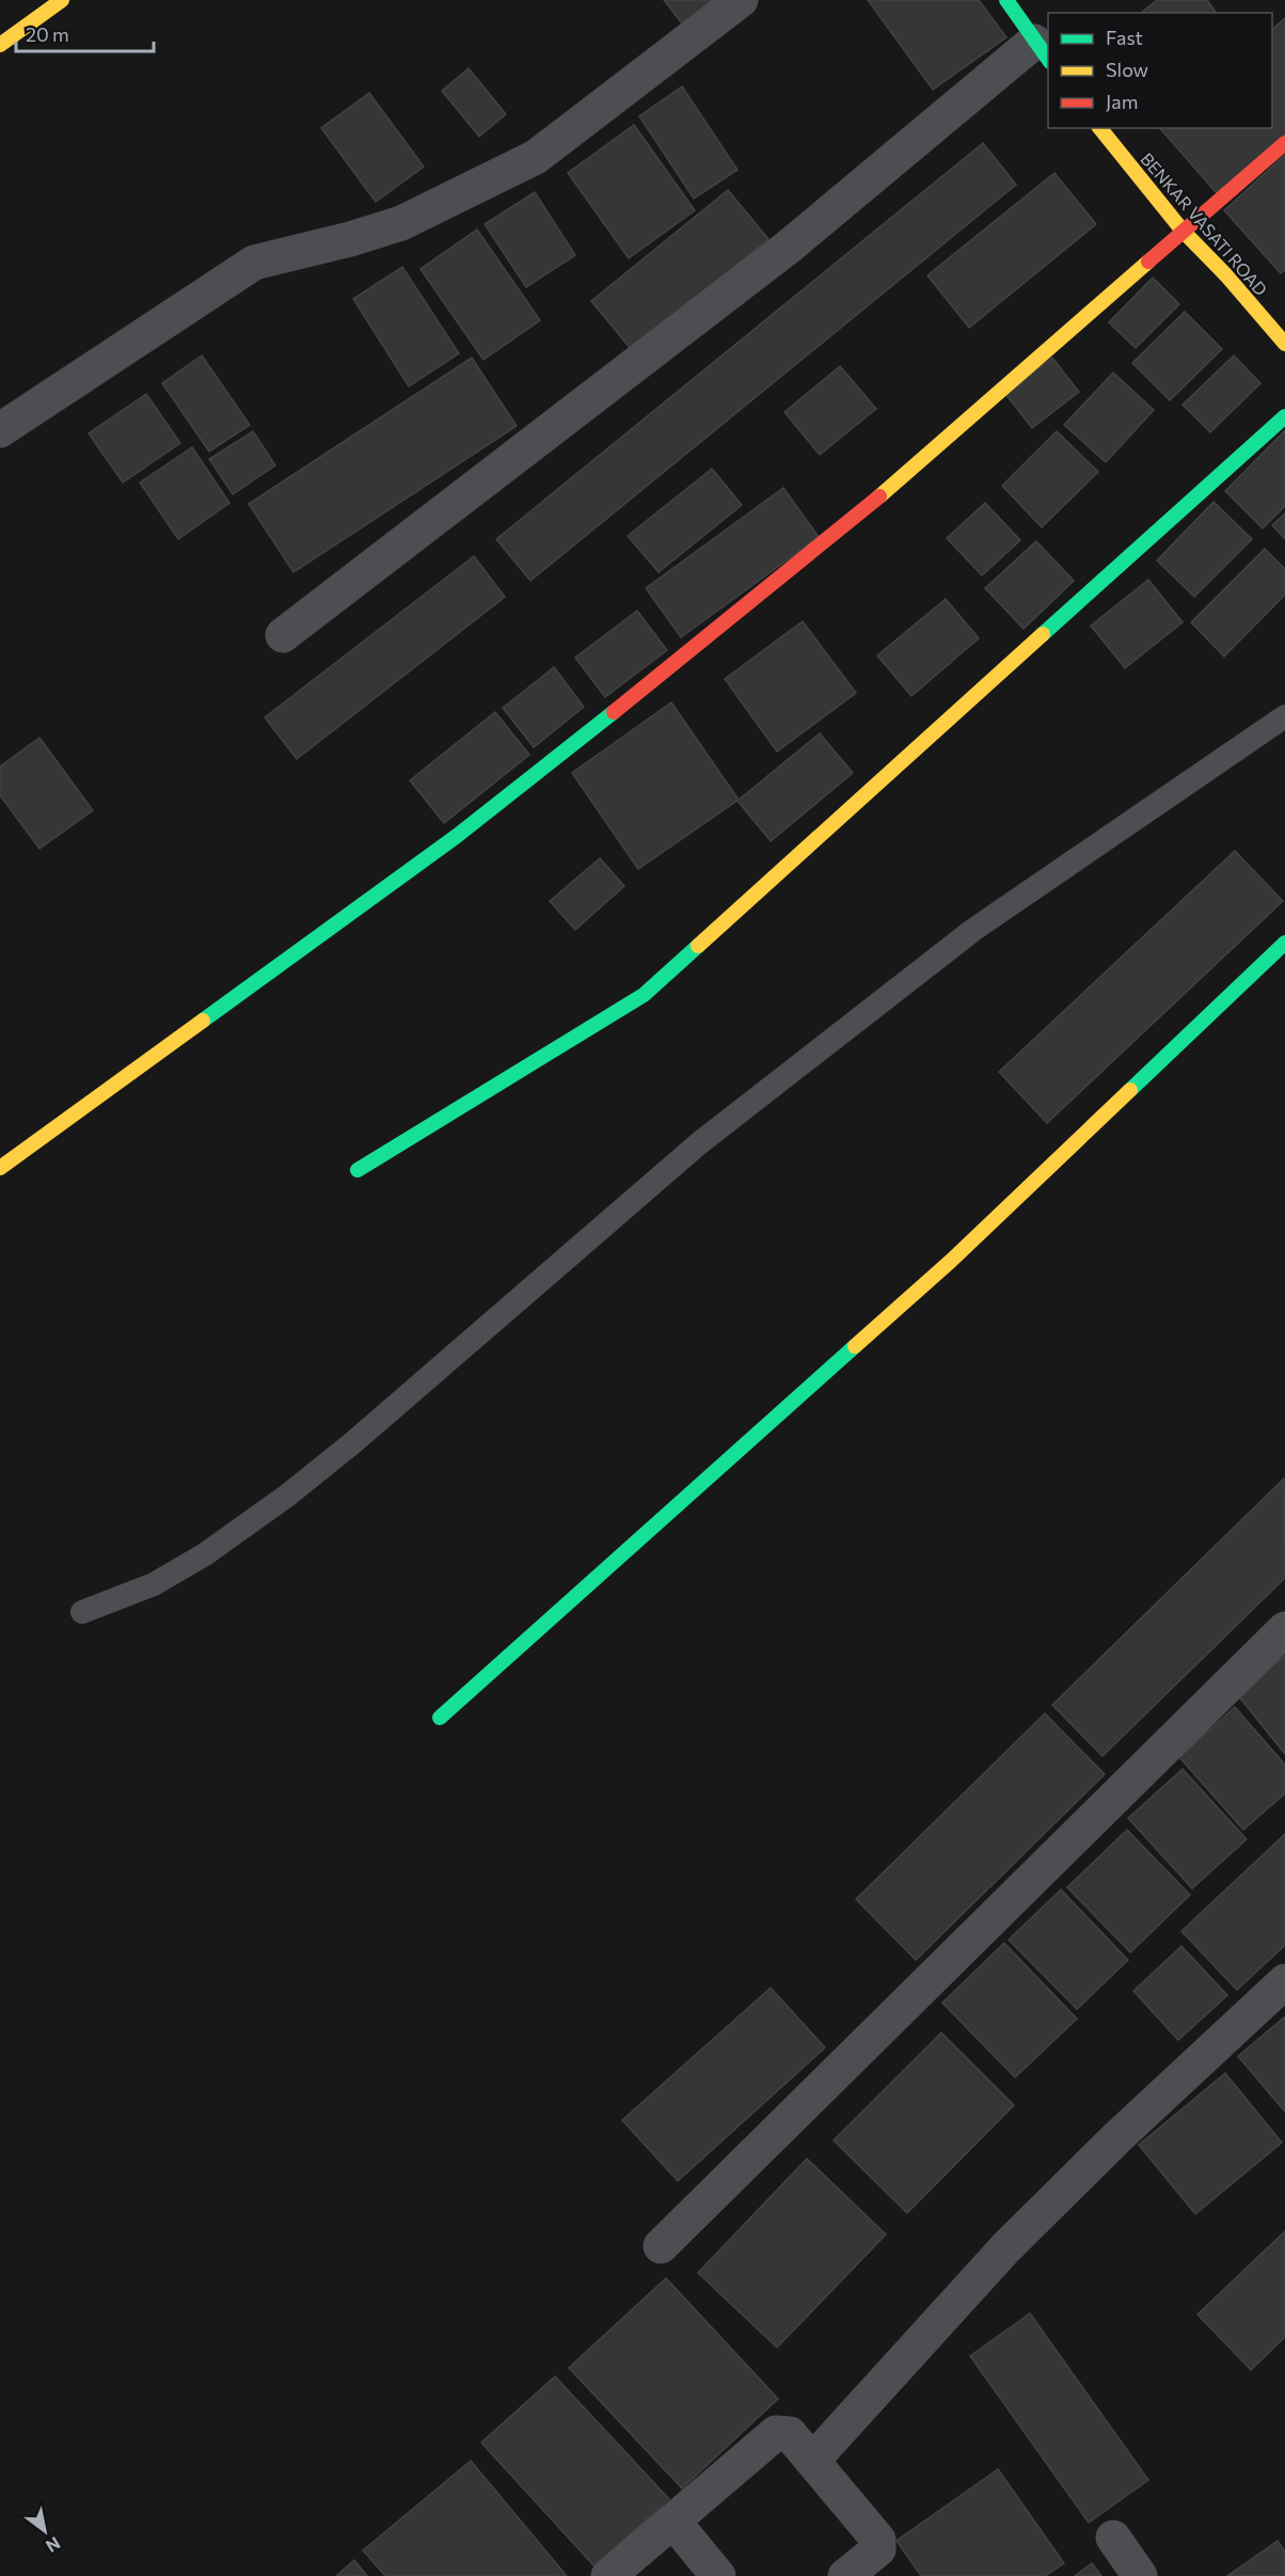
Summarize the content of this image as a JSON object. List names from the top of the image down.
{
  "streets": {
    "street": ["BENKAR VASATI ROAD"]
  },
  "legend": ["Fast", "Slow", "Jam"],
  "scale_bar": "20 m",
  "north": "bottom right"
}
